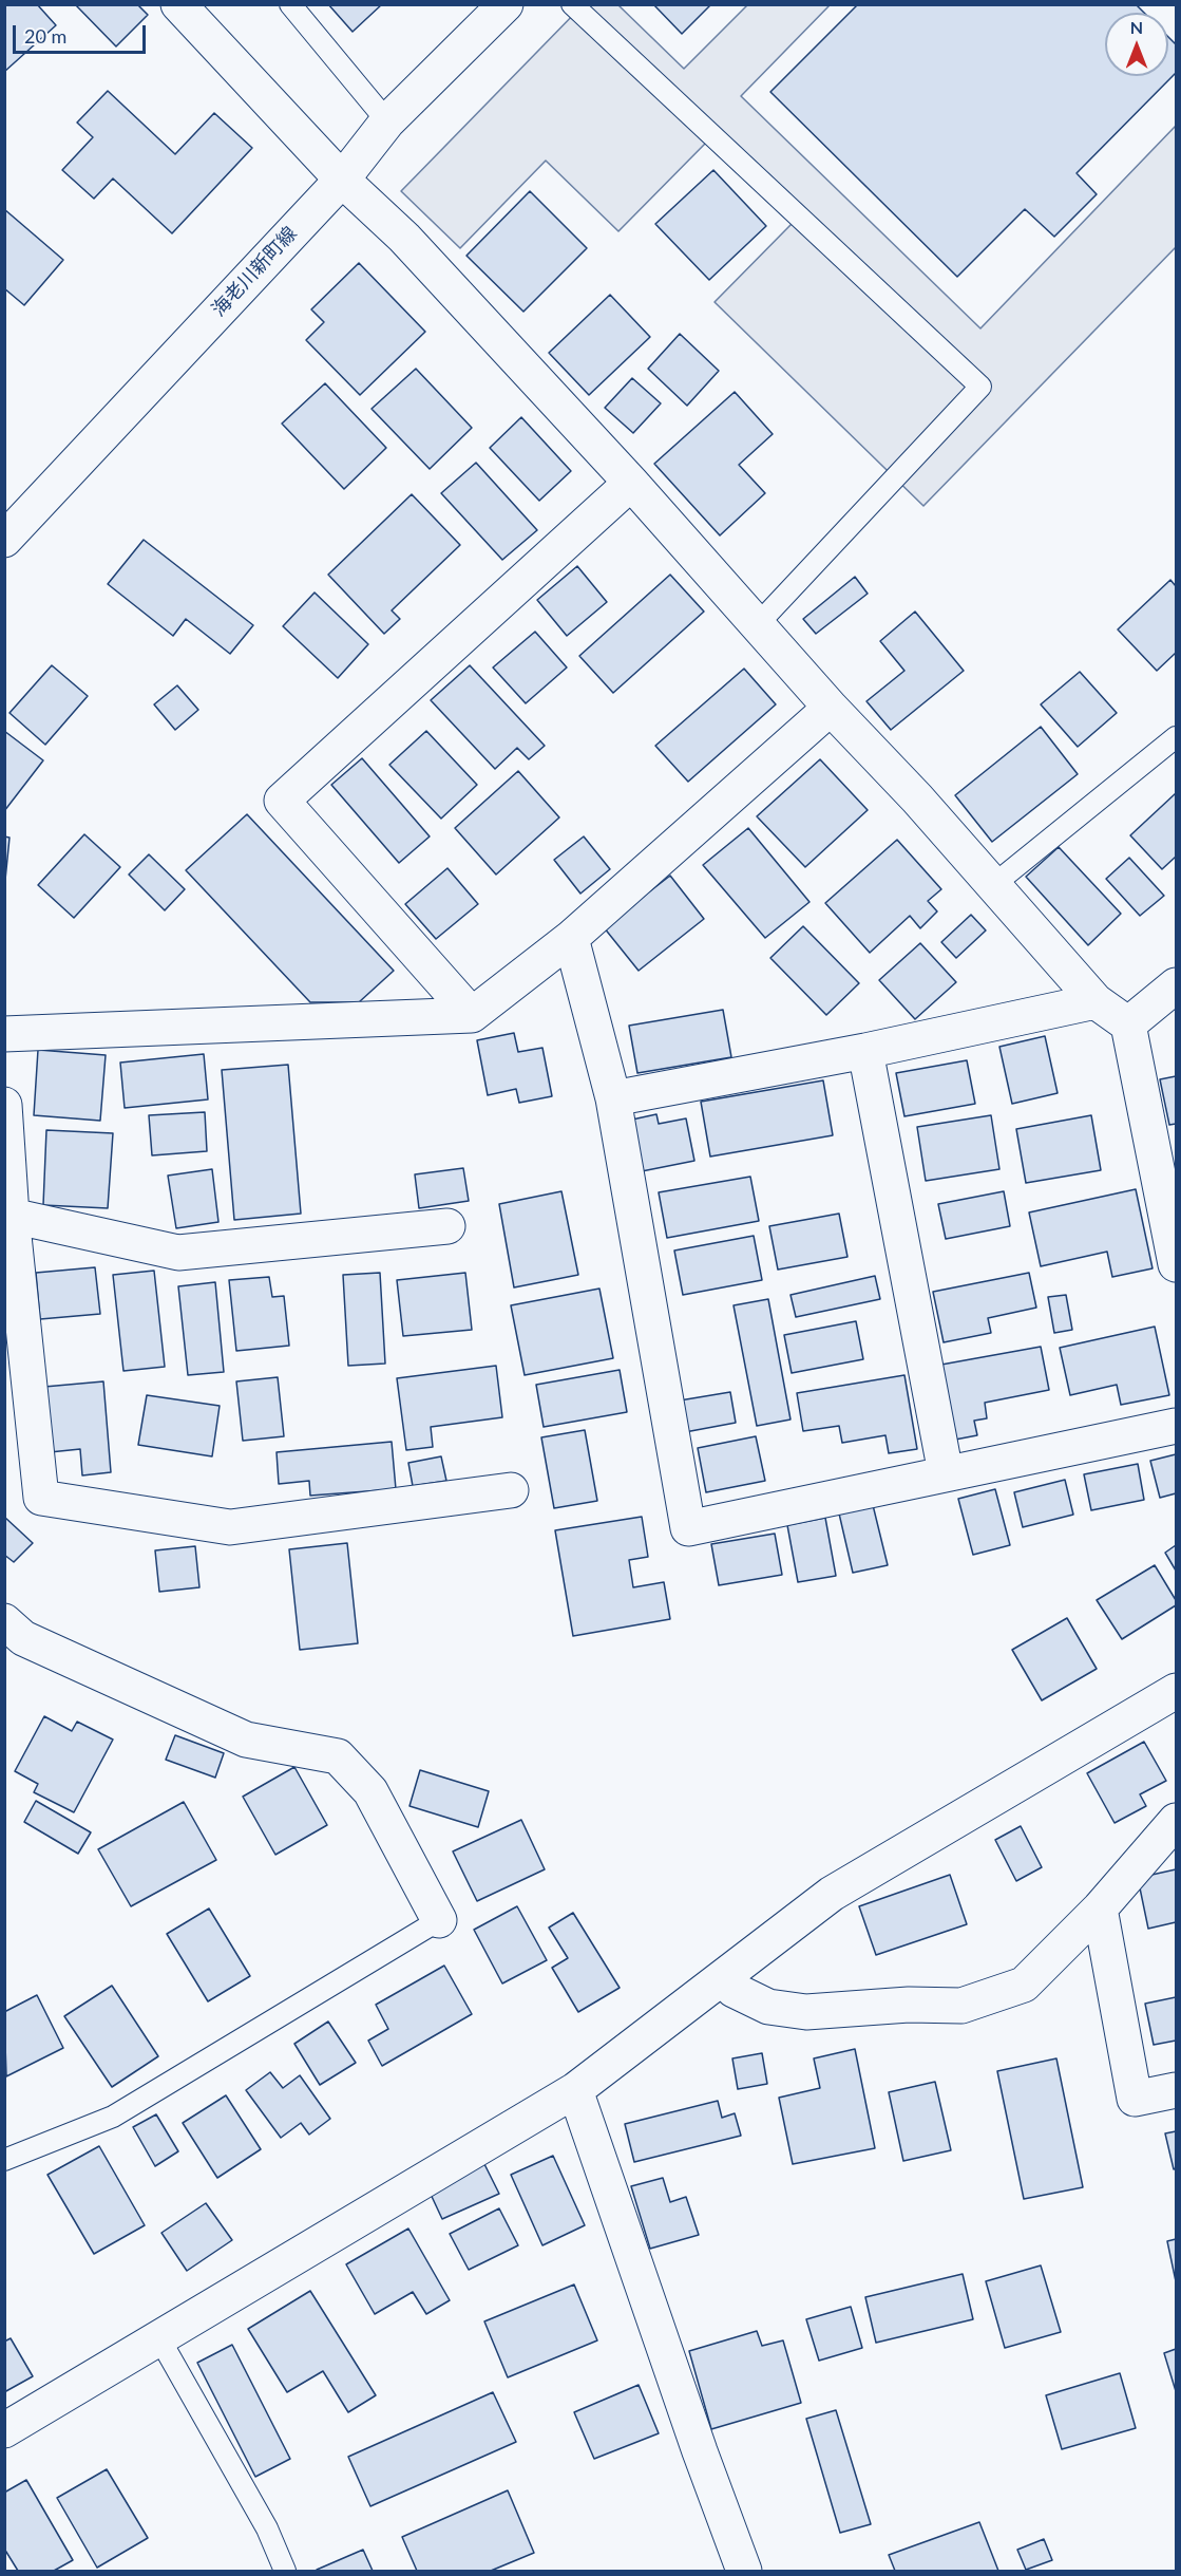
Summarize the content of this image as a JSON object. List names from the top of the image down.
{
  "streets": {
    "street": ["海老川新町線"]
  },
  "scale_bar": "20 m",
  "north": "top"
}
